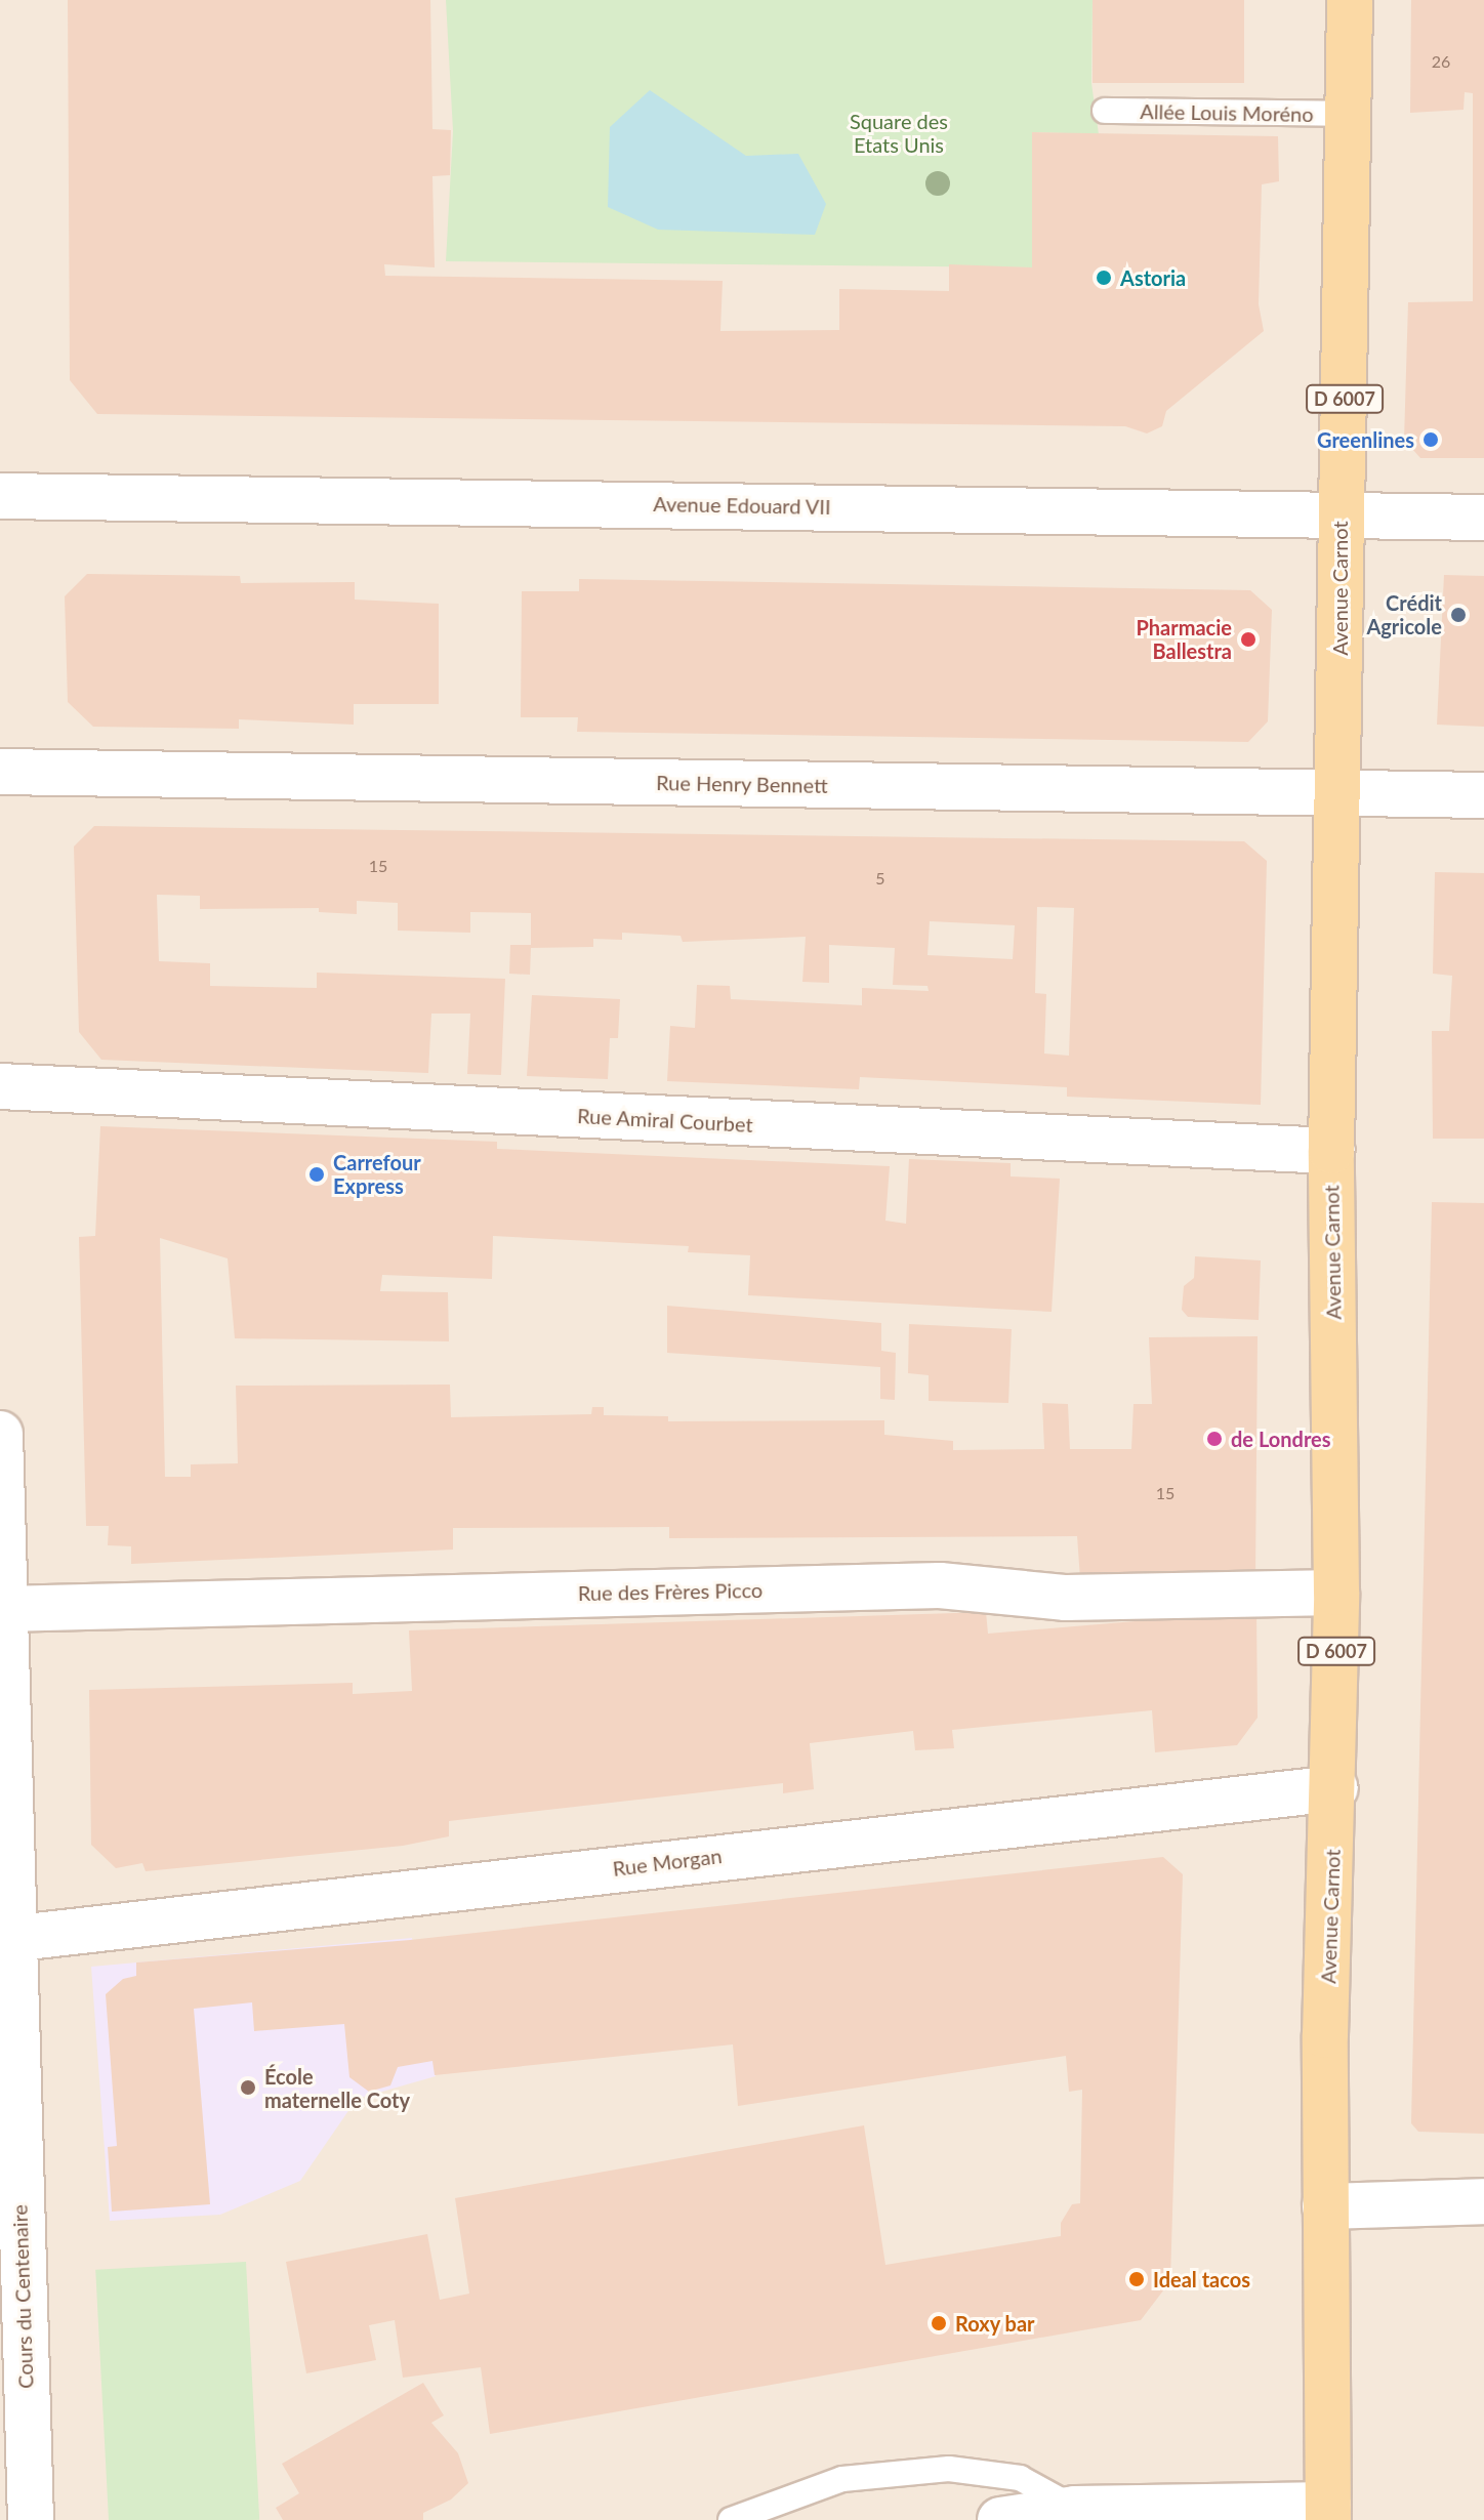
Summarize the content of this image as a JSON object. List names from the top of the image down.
{
  "streets": {
    "main road": ["D 6007", "Avenue Carnot"],
    "street": [
      "Avenue Edouard VII",
      "Rue Henry Bennett",
      "Rue Amiral Courbet",
      "Rue des Frères Picco",
      "Rue Morgan",
      "Cours du Centenaire"
    ],
    "lane": ["Allée Louis Moréno"]
  },
  "crossings": [
    ["Allée Louis Moréno", "Avenue Carnot"],
    ["Avenue Edouard VII", "Avenue Carnot"],
    ["Avenue Carnot", "Rue Henry Bennett"],
    ["Avenue Carnot", "Rue Amiral Courbet"],
    ["Avenue Carnot", "Rue des Frères Picco"],
    ["Avenue Carnot", "Rue Morgan"],
    ["Rue des Frères Picco", "Cours du Centenaire"],
    ["Rue Morgan", "Cours du Centenaire"]
  ],
  "parks": ["Square des Etats Unis"],
  "places": [
    "Astoria",
    "Greenlines",
    "Crédit Agricole",
    "Pharmacie Ballestra",
    "Carrefour Express",
    "de Londres",
    "École maternelle Coty",
    "Ideal tacos",
    "Roxy bar"
  ],
  "house_numbers": [
    "26",
    "15",
    "5",
    "15"
  ]
}
